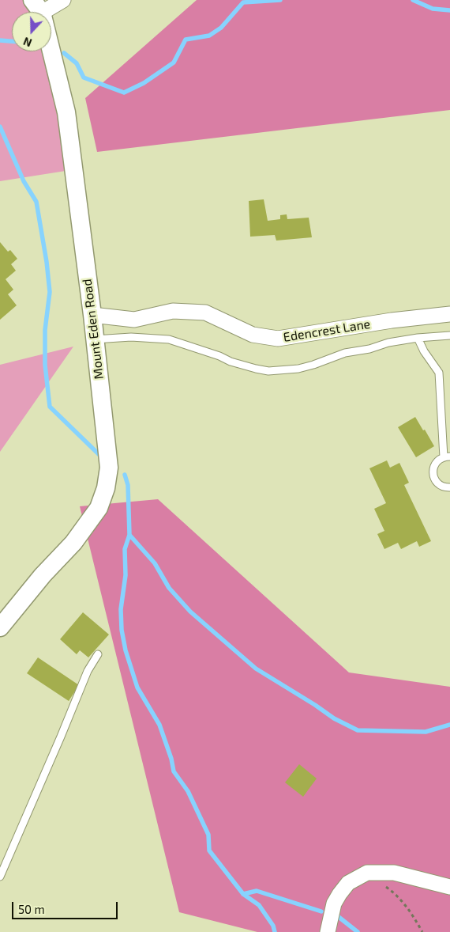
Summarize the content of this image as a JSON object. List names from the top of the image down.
{
  "streets": {
    "street": ["Mount Eden Road", "Edencrest Lane"]
  },
  "crossings": [
    ["Mount Eden Road", "Edencrest Lane"]
  ],
  "scale_bar": "50 m",
  "north": "bottom"
}
